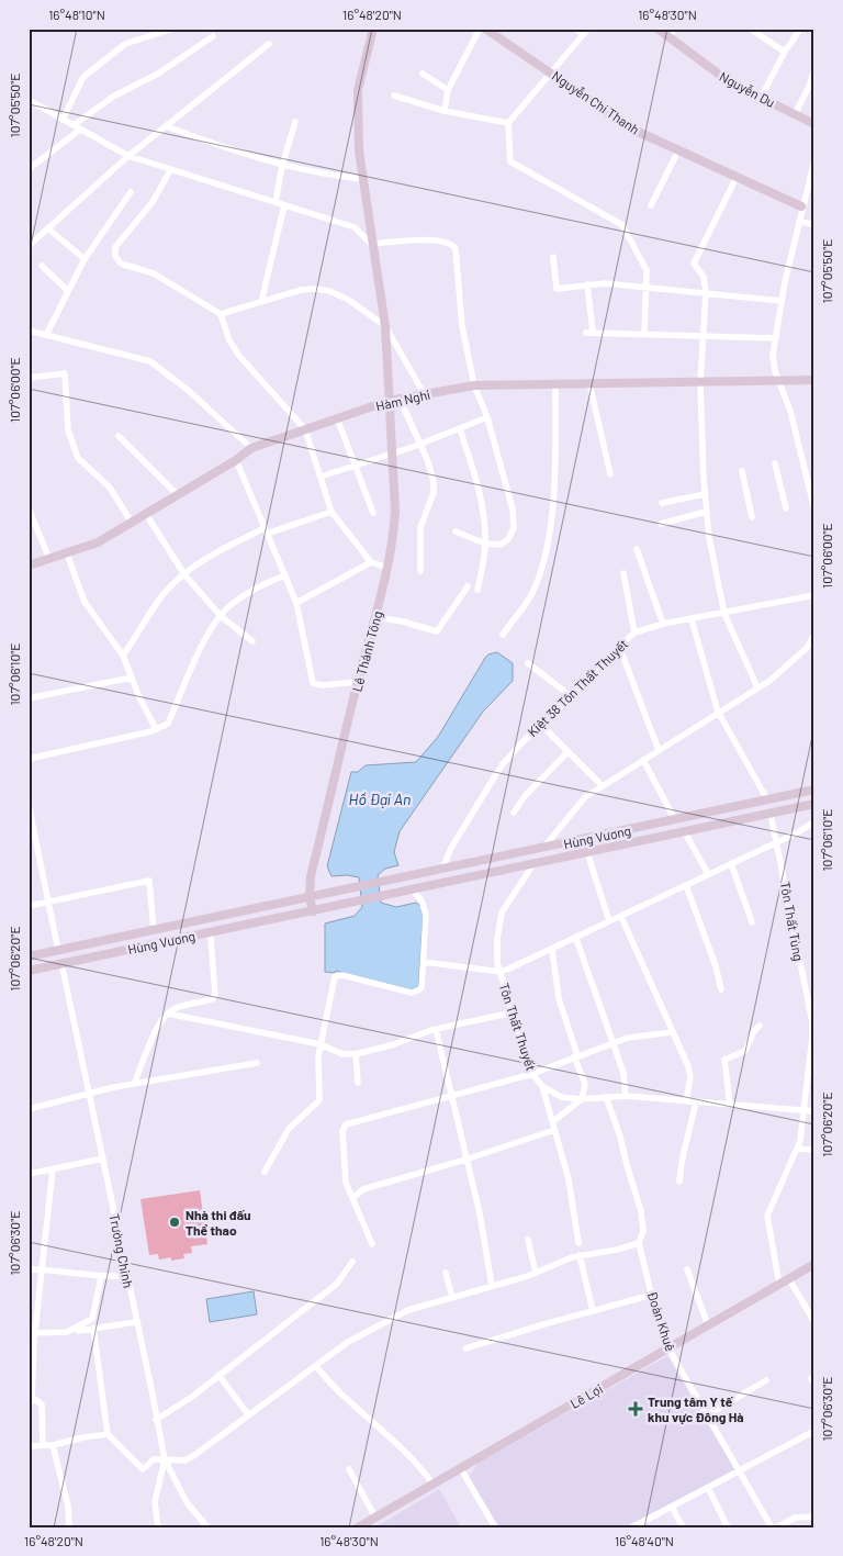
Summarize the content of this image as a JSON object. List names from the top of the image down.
{
  "streets": {
    "street": [
      "Nguyễn Du",
      "Nguyễn Chí Thanh",
      "Hàm Nghi",
      "Lê Thánh Tông",
      "Kiệt 38 Tôn Thất Thuyết",
      "Hùng Vương",
      "Tôn Thất Tùng",
      "Tôn Thất Thuyết",
      "Trường Chinh",
      "Đoàn Khuê",
      "Lê Lợi"
    ]
  },
  "crossings": [
    ["Hàm Nghi", "Lê Thánh Tông"],
    ["Lê Thánh Tông", "Hùng Vương"],
    ["Kiệt 38 Tôn Thất Thuyết", "Hùng Vương"],
    ["Hùng Vương", "Tôn Thất Tùng"],
    ["Hùng Vương", "Tôn Thất Thuyết"],
    ["Hùng Vương", "Trường Chinh"],
    ["Tôn Thất Tùng", "Tôn Thất Thuyết"],
    ["Tôn Thất Tùng", "Lê Lợi"],
    ["Tôn Thất Thuyết", "Đoàn Khuê"],
    ["Đoàn Khuê", "Lê Lợi"]
  ],
  "water": ["Hồ Đại An"],
  "places": {
    "other": ["Nhà thi đấu Thể thao"],
    "health": ["Trung tâm Y tế khu vực Đông Hà"]
  },
  "coordinates": [
    "16°48'10\"N",
    "16°48'20\"N",
    "16°48'30\"N",
    "107°05'50\"E",
    "107°06'00\"E",
    "107°06'10\"E",
    "107°06'20\"E",
    "107°06'30\"E",
    "16°48'40\"N"
  ]
}
